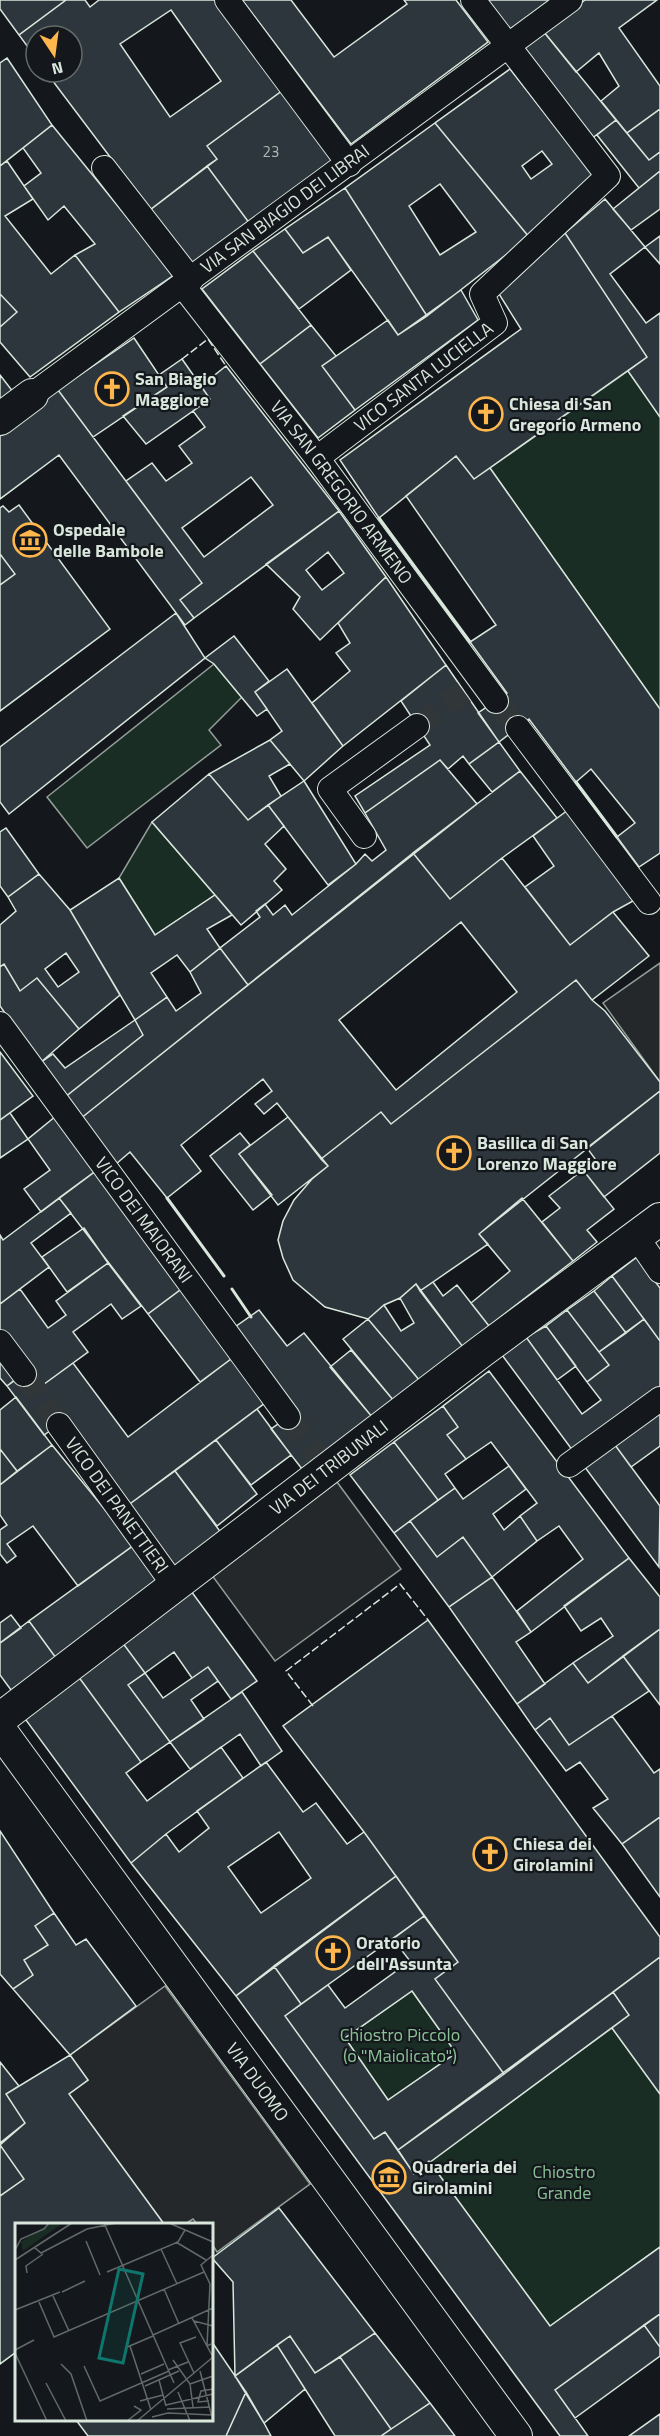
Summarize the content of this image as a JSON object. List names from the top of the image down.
{
  "streets": {
    "street": [
      "VIA SAN BIAGIO DEI LIBRAI",
      "VICO SANTA LUCIELLA",
      "VIA SAN GREGORIO ARMENO",
      "VICO DEI MAIORANI",
      "VIA DEI TRIBUNALI",
      "VICO DEI PANETTIERI",
      "VIA DUOMO"
    ]
  },
  "crossings": [
    ["VIA SAN BIAGIO DEI LIBRAI", "VICO SANTA LUCIELLA"],
    ["VIA SAN BIAGIO DEI LIBRAI", "VIA SAN GREGORIO ARMENO"],
    ["VICO SANTA LUCIELLA", "VIA SAN GREGORIO ARMENO"],
    ["VIA DEI TRIBUNALI", "VICO DEI PANETTIERI"]
  ],
  "parks": ["Chiostro Piccolo (o \"Maiolicato\")", "Chiostro Grande"],
  "places": {
    "church": [
      "San Biagio Maggiore",
      "Chiesa di San Gregorio Armeno",
      "Basilica di San Lorenzo Maggiore",
      "Chiesa dei Girolamini",
      "Oratorio dell'Assunta"
    ],
    "museum": ["Ospedale delle Bambole", "Quadreria dei Girolamini"]
  },
  "house_numbers": ["23"],
  "north": "bottom"
}
